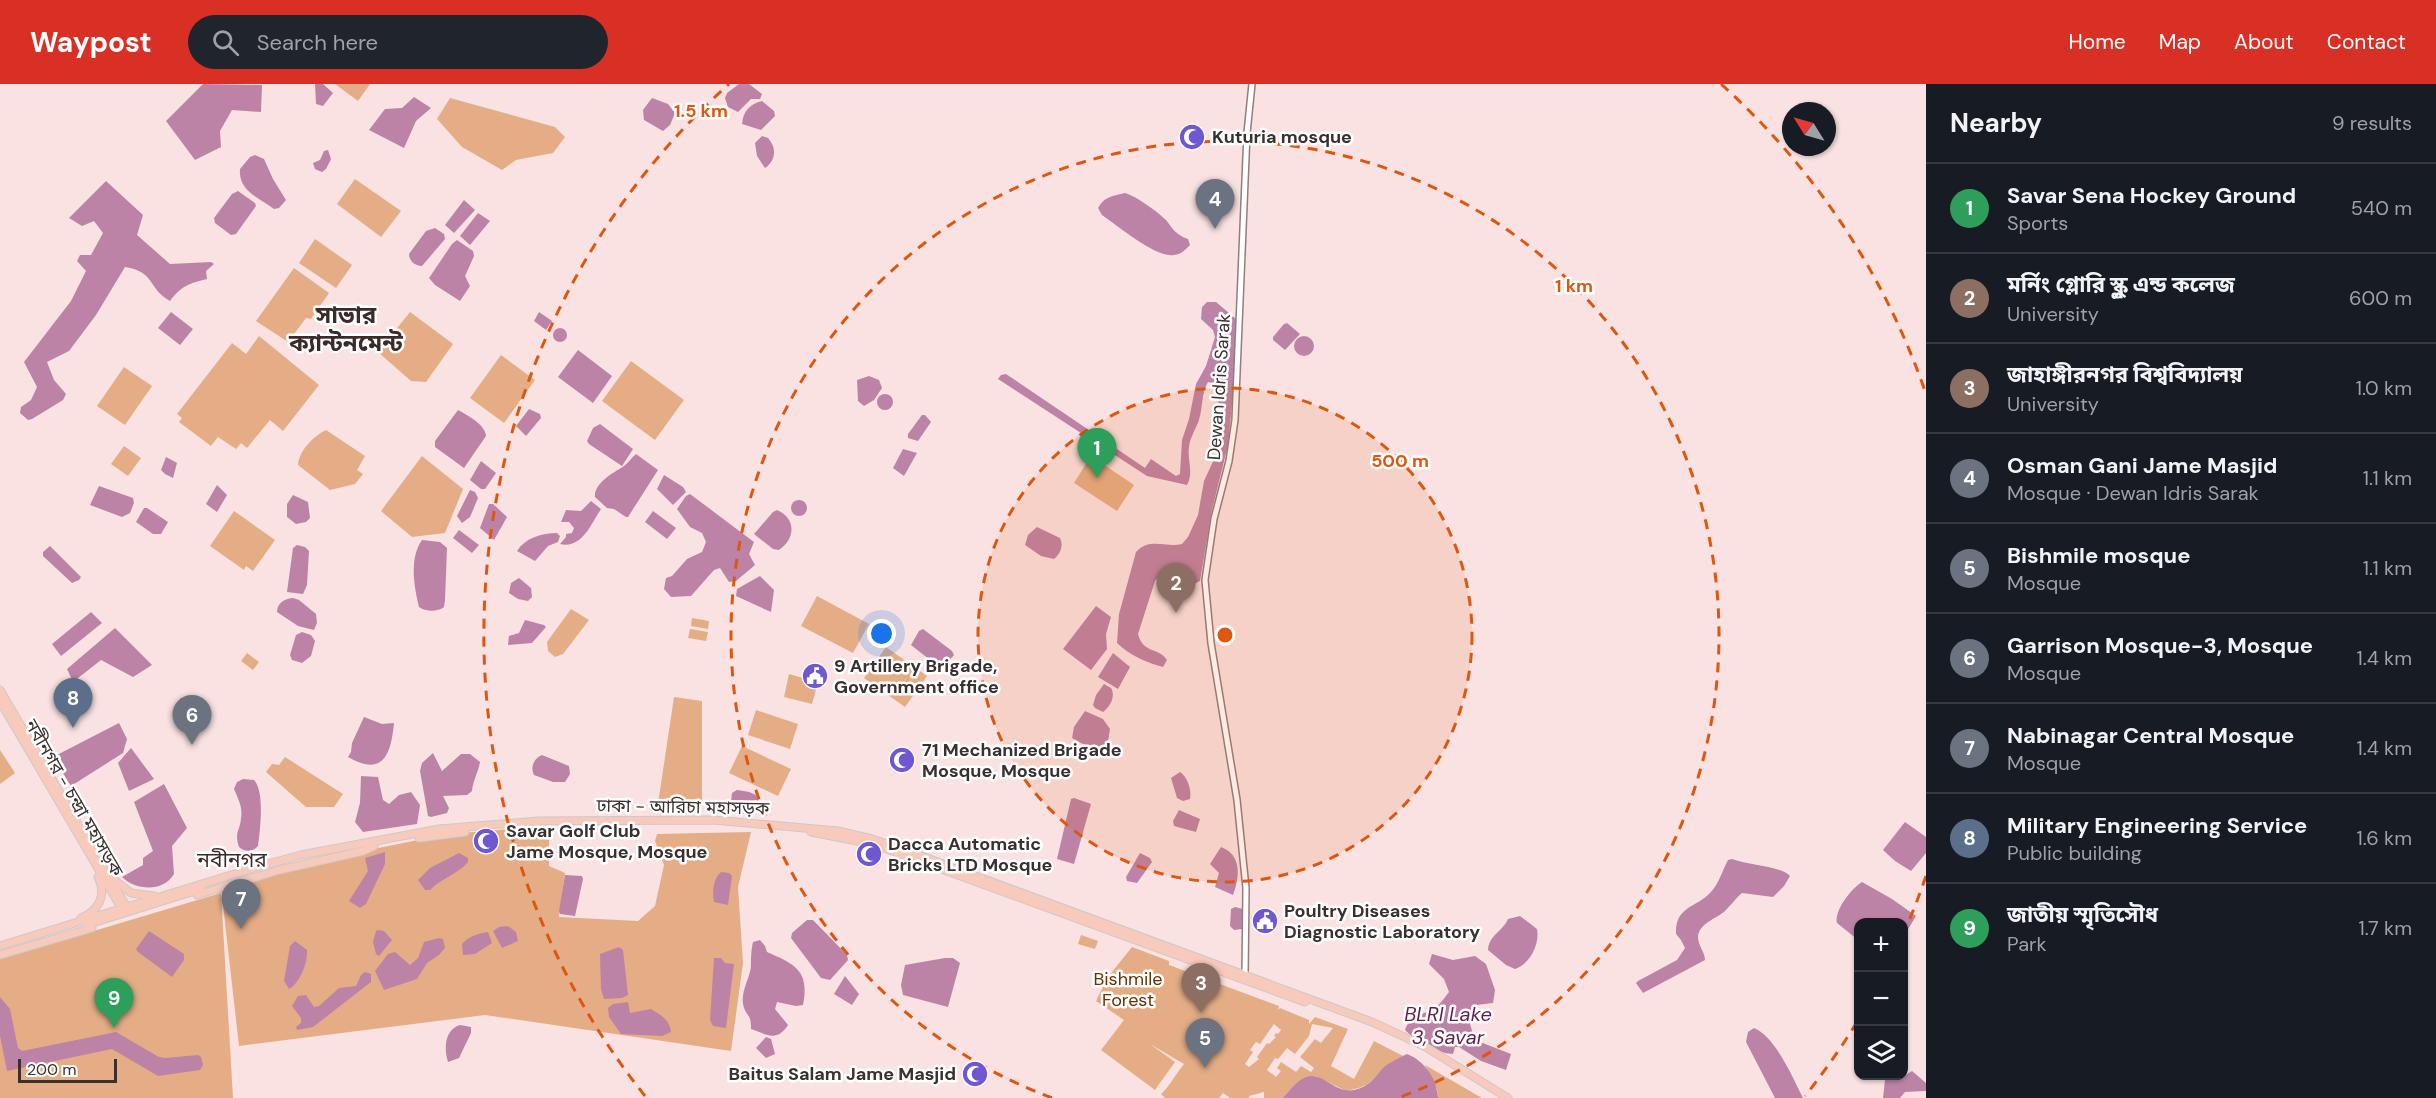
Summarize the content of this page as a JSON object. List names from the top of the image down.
{
  "streets": {
    "highway": ["নবীনগর - চন্দ্রা মহাসড়ক", "ঢাকা - আরিচা মহাসড়ক"],
    "main road": ["Dewan Idris Sarak"]
  },
  "crossings": [
    ["Dewan Idris Sarak", "ঢাকা - আরিচা মহাসড়ক"],
    ["নবীনগর - চন্দ্রা মহাসড়ক", "ঢাকা - আরিচা মহাসড়ক"]
  ],
  "districts": ["সাভার ক্যান্টনমেন্ট", "নবীনগর"],
  "water": ["BLRI Lake 3, Savar"],
  "parks": ["Bishmile Forest"],
  "places": {
    "mosque": [
      "Kuturia mosque",
      "71 Mechanized Brigade Mosque, Mosque",
      "Savar Golf Club Jame Mosque, Mosque",
      "Dacca Automatic Bricks LTD Mosque",
      "Baitus Salam Jame Masjid"
    ],
    "public building": ["9 Artillery Brigade, Government office", "Poultry Diseases Diagnostic Laboratory"]
  },
  "scale_bar": "200 m",
  "north": "top left",
  "page": {
    "header": "Waypost",
    "search": "Search here",
    "nav": [
      "Home",
      "Map",
      "About",
      "Contact"
    ],
    "heading": ["Nearby", "9 results"],
    "list": [
      {
        "mark": "1",
        "name": "Savar Sena Hockey Ground",
        "note": "Sports",
        "value": "540 m"
      },
      {
        "mark": "2",
        "name": "মর্নিং গ্লোরি স্কুল এন্ড কলেজ",
        "note": "University",
        "value": "600 m"
      },
      {
        "mark": "3",
        "name": "জাহাঙ্গীরনগর বিশ্ববিদ্যালয়",
        "note": "University",
        "value": "1.0 km"
      },
      {
        "mark": "4",
        "name": "Osman Gani Jame Masjid",
        "note": "Mosque · Dewan Idris Sarak",
        "value": "1.1 km"
      },
      {
        "mark": "5",
        "name": "Bishmile mosque",
        "note": "Mosque",
        "value": "1.1 km"
      },
      {
        "mark": "6",
        "name": "Garrison Mosque-3, Mosque",
        "note": "Mosque",
        "value": "1.4 km"
      },
      {
        "mark": "7",
        "name": "Nabinagar Central Mosque",
        "note": "Mosque",
        "value": "1.4 km"
      },
      {
        "mark": "8",
        "name": "Military Engineering Service",
        "note": "Public building",
        "value": "1.6 km"
      },
      {
        "mark": "9",
        "name": "জাতীয় স্মৃতিসৌধ",
        "note": "Park",
        "value": "1.7 km"
      }
    ],
    "pins": [
      "4",
      "1",
      "2",
      "8",
      "6",
      "7",
      "3",
      "9",
      "5"
    ],
    "map_buttons": ["+", "−"],
    "scale": "200 m"
  },
  "rings": ["1.5 km", "1 km", "500 m"]
}
